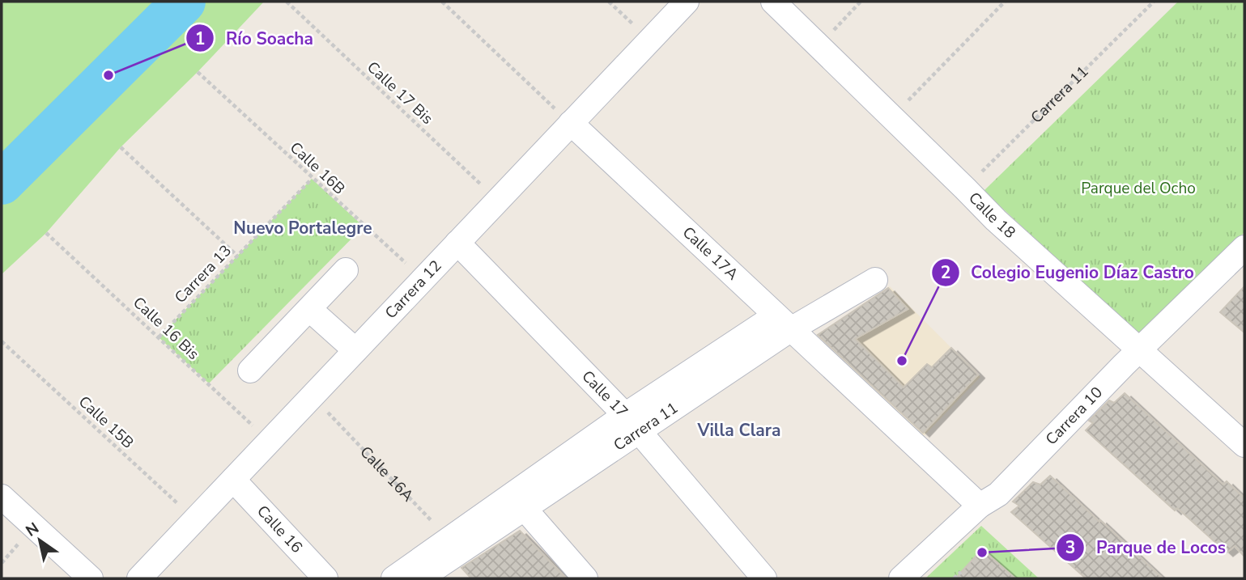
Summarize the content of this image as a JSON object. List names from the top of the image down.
{
  "streets": {
    "street": [
      "Carrera 11",
      "Calle 18",
      "Calle 17A",
      "Carrera 12",
      "Calle 17",
      "Carrera 10",
      "Calle 16"
    ],
    "path": [
      "Calle 17 Bis",
      "Calle 16B",
      "Carrera 13",
      "Calle 16 Bis",
      "Calle 15B",
      "Calle 16A"
    ]
  },
  "crossings": [
    ["Calle 17 Bis", "Carrera 12"],
    ["Carrera 11", "Calle 18"],
    ["Carrera 11", "Calle 17A"],
    ["Carrera 11", "Calle 17"],
    ["Carrera 11", "Calle 16A"],
    ["Calle 16B", "Carrera 13"],
    ["Calle 16B", "Carrera 12"],
    ["Calle 18", "Carrera 10"],
    ["Calle 17A", "Carrera 12"],
    ["Calle 17A", "Carrera 10"],
    ["Carrera 13", "Calle 16 Bis"],
    ["Carrera 12", "Calle 16 Bis"],
    ["Carrera 12", "Calle 17"],
    ["Carrera 12", "Calle 15B"],
    ["Carrera 12", "Calle 16A"],
    ["Carrera 12", "Calle 16"]
  ],
  "districts": ["Nuevo Portalegre", "Villa Clara"],
  "parks": ["Parque del Ocho"],
  "places": ["Río Soacha", "Colegio Eugenio Díaz Castro", "Parque de Locos"],
  "north": "top left"
}
